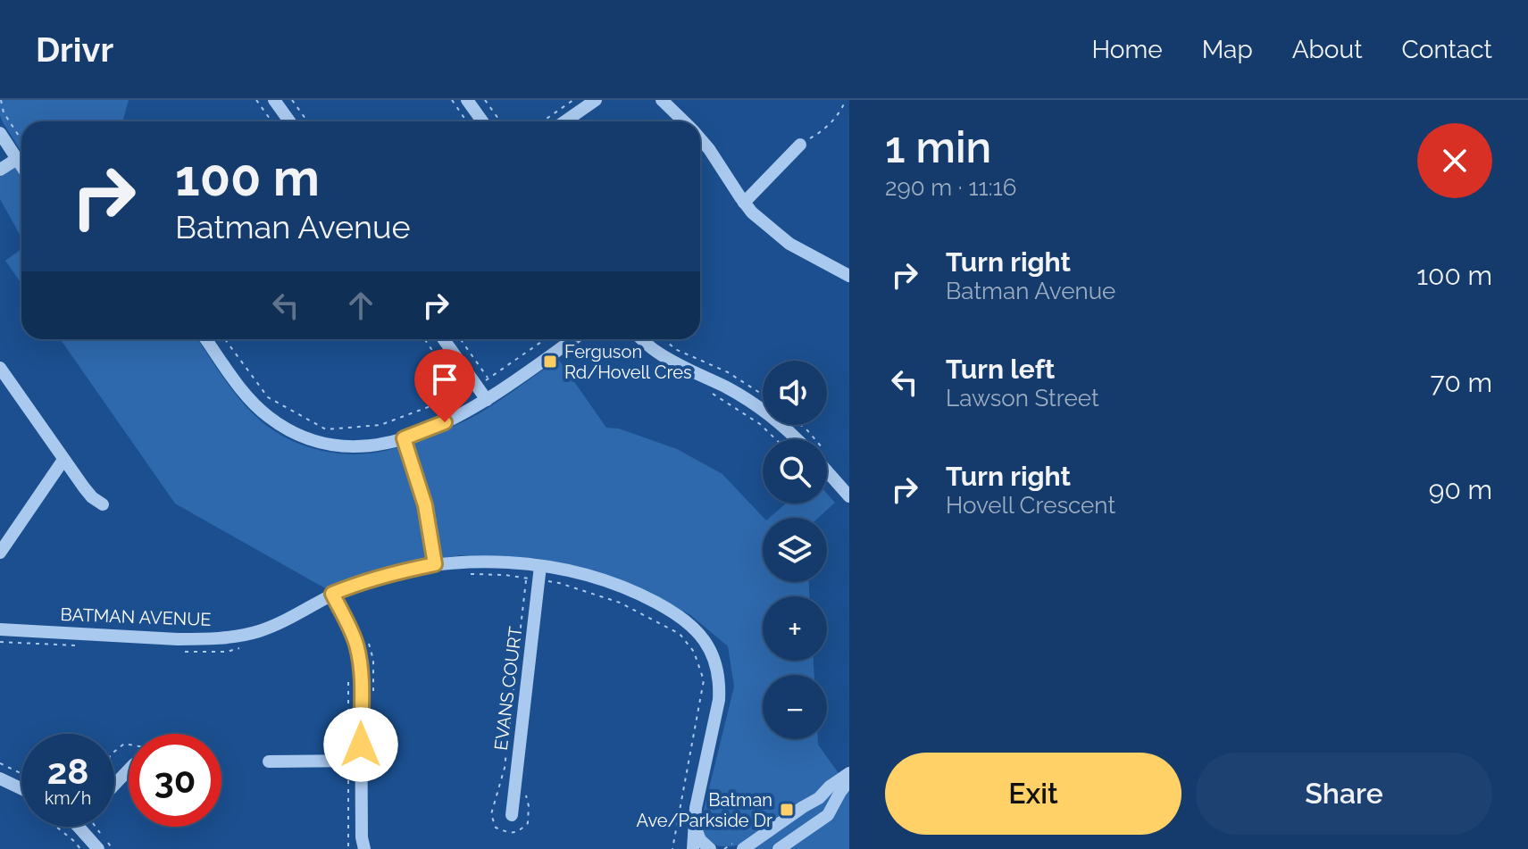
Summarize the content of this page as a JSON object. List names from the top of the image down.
{
  "streets": {
    "street": ["BATMAN AVENUE", "EVANS COURT"]
  },
  "crossings": [
    ["BATMAN AVENUE", "EVANS COURT"]
  ],
  "places": {
    "transit": ["Ferguson Rd/Hovell Cres", "Batman Ave/Parkside Dr"]
  },
  "page": {
    "header": "Drivr",
    "nav": [
      "Home",
      "Map",
      "About",
      "Contact"
    ],
    "heading": ["1 min", "290 m · 11:16"],
    "turn": ["100 m", "Batman Avenue"],
    "list": [
      {
        "name": "Turn right",
        "note": "Batman Avenue",
        "value": "100 m"
      },
      {
        "name": "Turn left",
        "note": "Lawson Street",
        "value": "70 m"
      },
      {
        "name": "Turn right",
        "note": "Hovell Crescent",
        "value": "90 m"
      }
    ],
    "map_buttons": ["+", "−"],
    "speed": "28 km/h",
    "limit": "30",
    "buttons": ["Exit", "Share"]
  }
}
